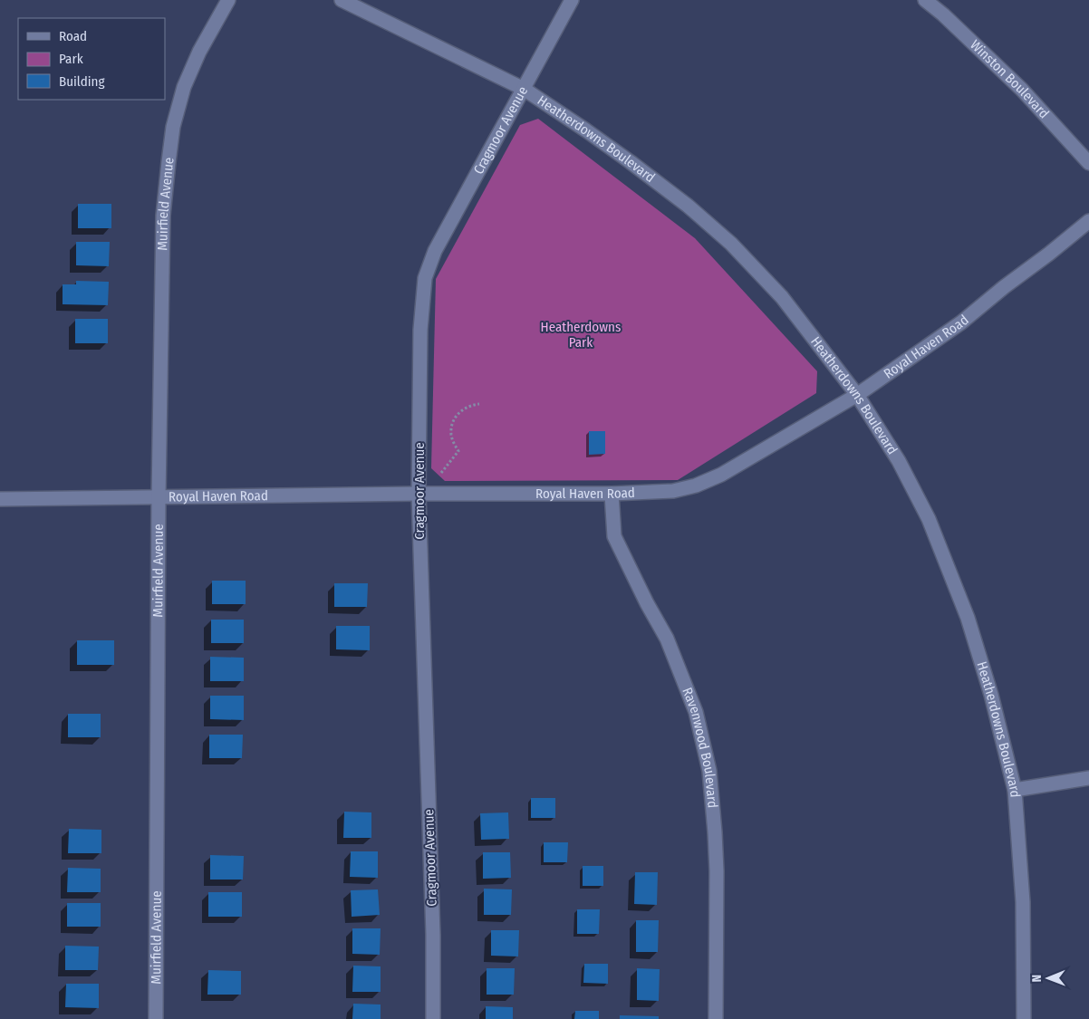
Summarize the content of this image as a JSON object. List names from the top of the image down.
{
  "streets": {
    "street": [
      "Winston Boulevard",
      "Cragmoor Avenue",
      "Heatherdowns Boulevard",
      "Muirfield Avenue",
      "Royal Haven Road",
      "Ravenwood Boulevard"
    ]
  },
  "crossings": [
    ["Cragmoor Avenue", "Heatherdowns Boulevard"],
    ["Cragmoor Avenue", "Royal Haven Road"],
    ["Heatherdowns Boulevard", "Royal Haven Road"],
    ["Muirfield Avenue", "Royal Haven Road"],
    ["Royal Haven Road", "Ravenwood Boulevard"]
  ],
  "parks": ["Heatherdowns Park"],
  "legend": ["Road", "Park", "Building"],
  "north": "left"
}
